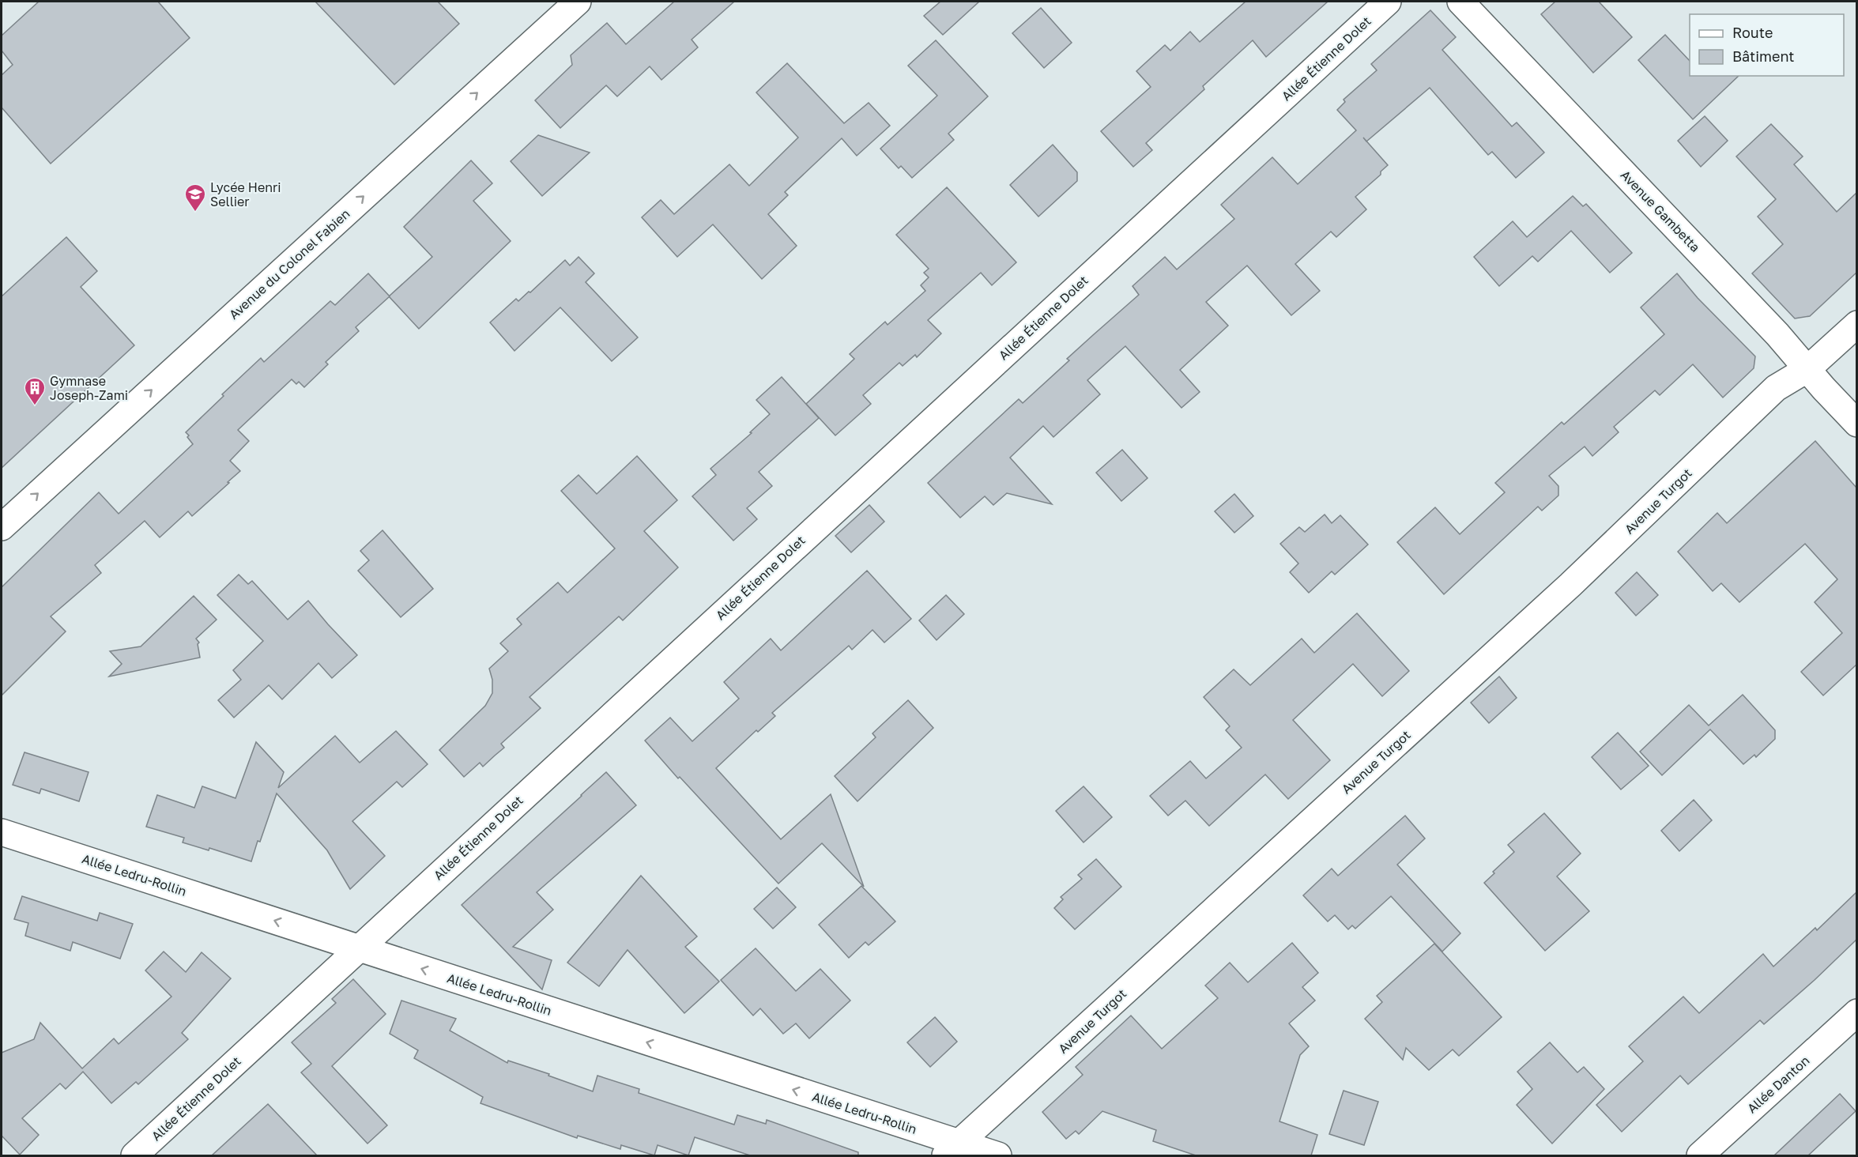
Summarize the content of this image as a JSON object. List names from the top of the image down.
{
  "streets": {
    "street": [
      "Allée Étienne Dolet",
      "Avenue Gambetta",
      "Avenue du Colonel Fabien",
      "Avenue Turgot",
      "Allée Ledru-Rollin",
      "Allée Danton"
    ]
  },
  "crossings": [
    ["Allée Étienne Dolet", "Allée Ledru-Rollin"],
    ["Avenue Gambetta", "Avenue Turgot"],
    ["Avenue Turgot", "Allée Ledru-Rollin"]
  ],
  "one_way": ["Avenue du Colonel Fabien", "Allée Ledru-Rollin"],
  "places": {
    "school or university": ["Lycée Henri Sellier"],
    "building": ["Gymnase Joseph-Zami"]
  },
  "legend": ["Route", "Bâtiment"]
}
